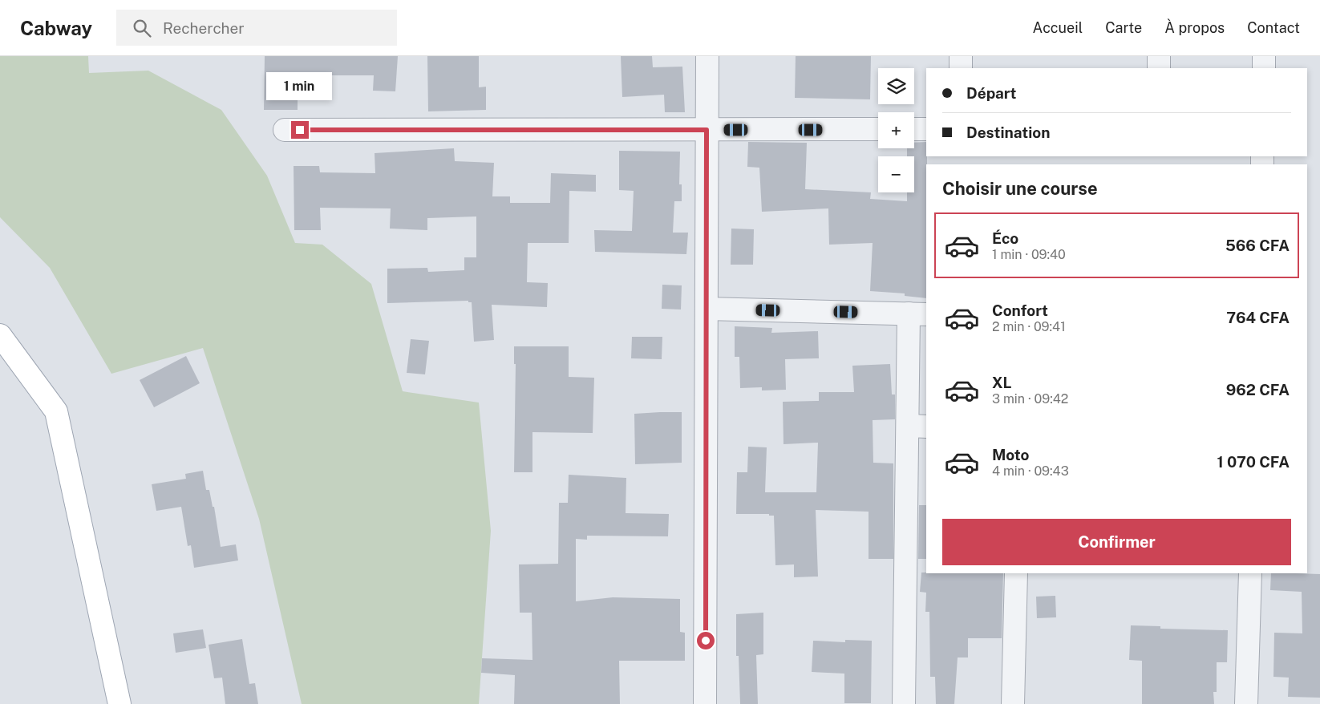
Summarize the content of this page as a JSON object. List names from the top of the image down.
{
  "page": {
    "header": "Cabway",
    "search": "Rechercher",
    "nav": [
      "Accueil",
      "Carte",
      "À propos",
      "Contact"
    ],
    "map_buttons": ["+", "−"],
    "banner": ["Départ", "Destination"],
    "bubble": "1 min",
    "heading": "Choisir une course",
    "list": [
      {
        "name": "Éco",
        "note": "1 min · 09:40",
        "value": "566 CFA"
      },
      {
        "name": "Confort",
        "note": "2 min · 09:41",
        "value": "764 CFA"
      },
      {
        "name": "XL",
        "note": "3 min · 09:42",
        "value": "962 CFA"
      },
      {
        "name": "Moto",
        "note": "4 min · 09:43",
        "value": "1 070 CFA"
      }
    ],
    "buttons": "Confirmer"
  }
}
